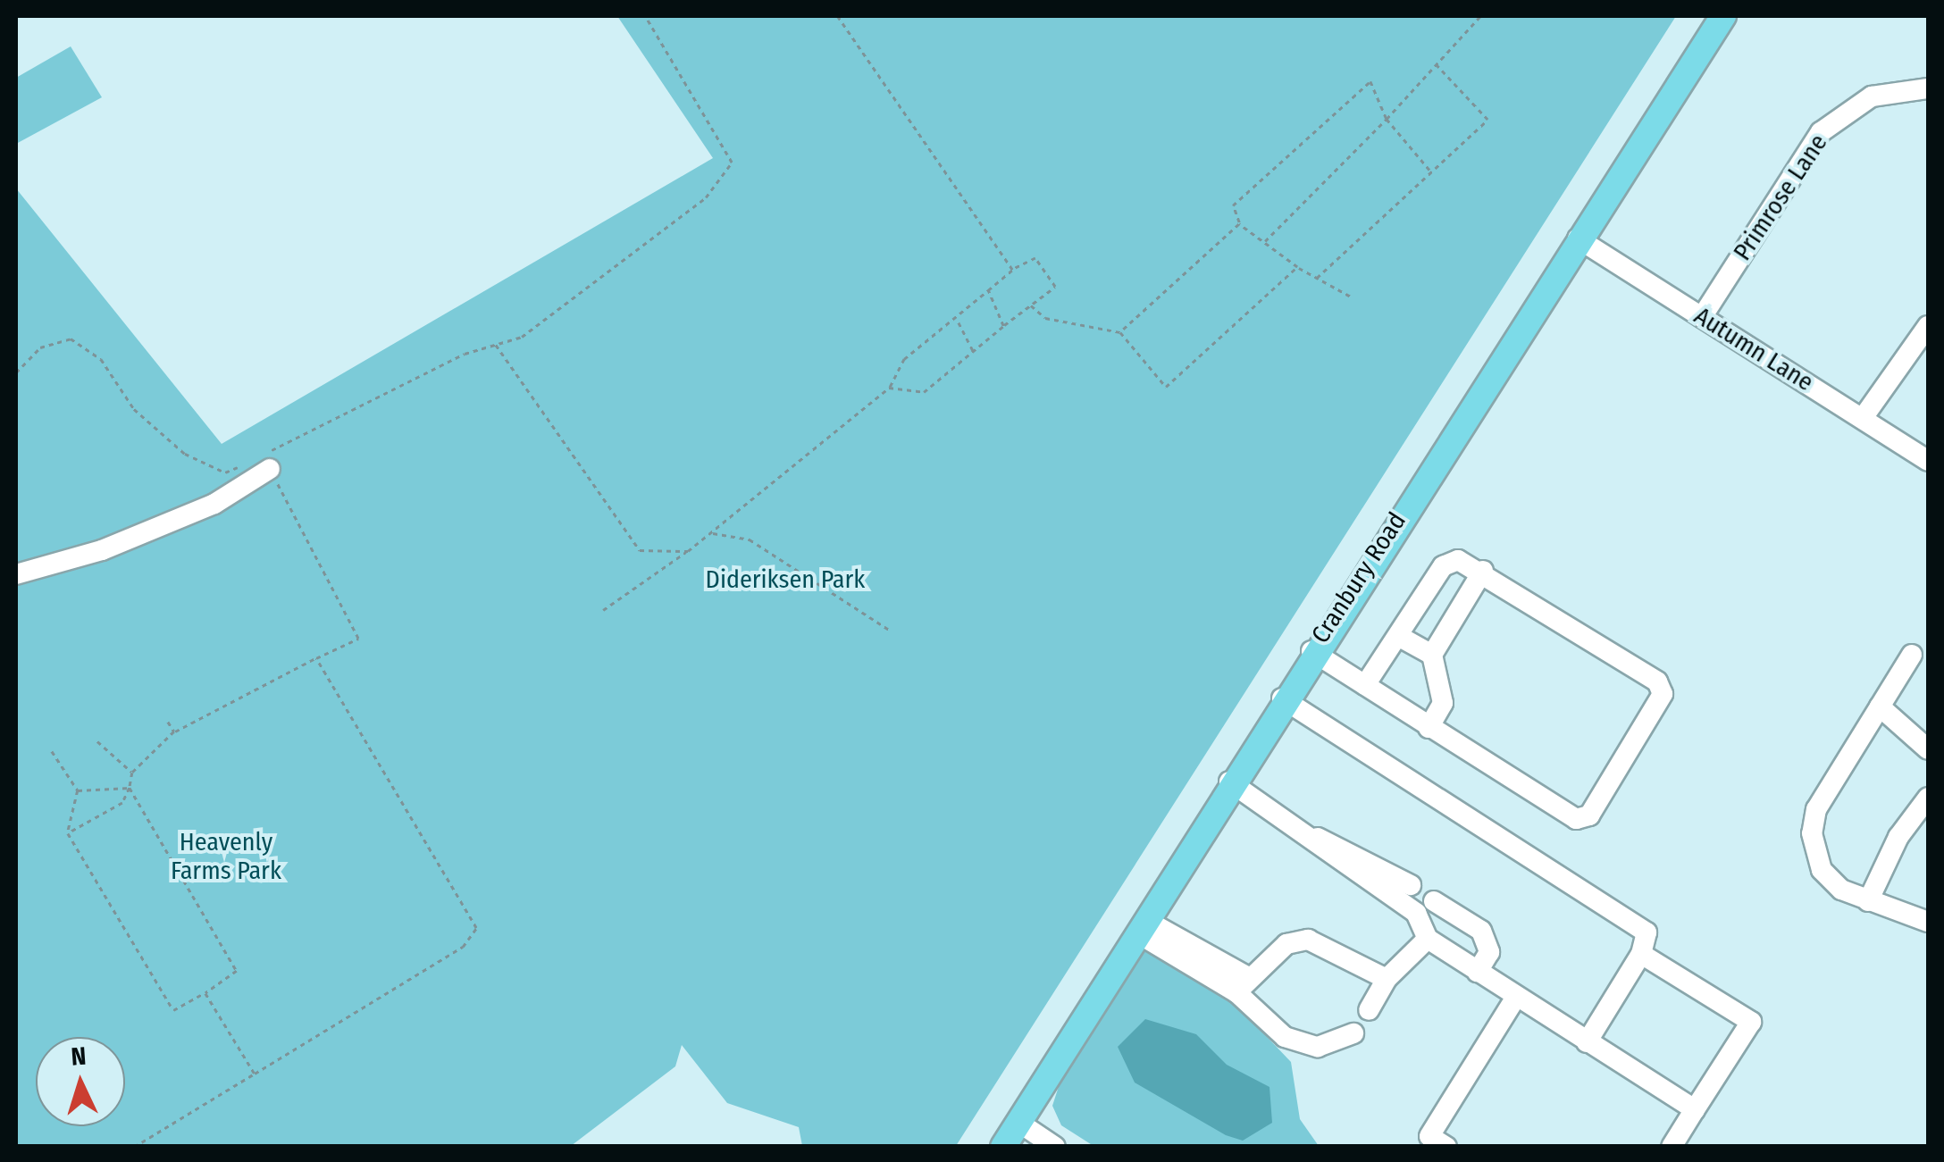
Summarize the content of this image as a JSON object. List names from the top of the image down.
{
  "streets": {
    "main road": ["Cranbury Road"],
    "street": ["Primrose Lane", "Autumn Lane"]
  },
  "crossings": [
    ["Primrose Lane", "Autumn Lane"],
    ["Autumn Lane", "Cranbury Road"]
  ],
  "parks": ["Dideriksen Park", "Heavenly Farms Park"],
  "north": "top"
}
